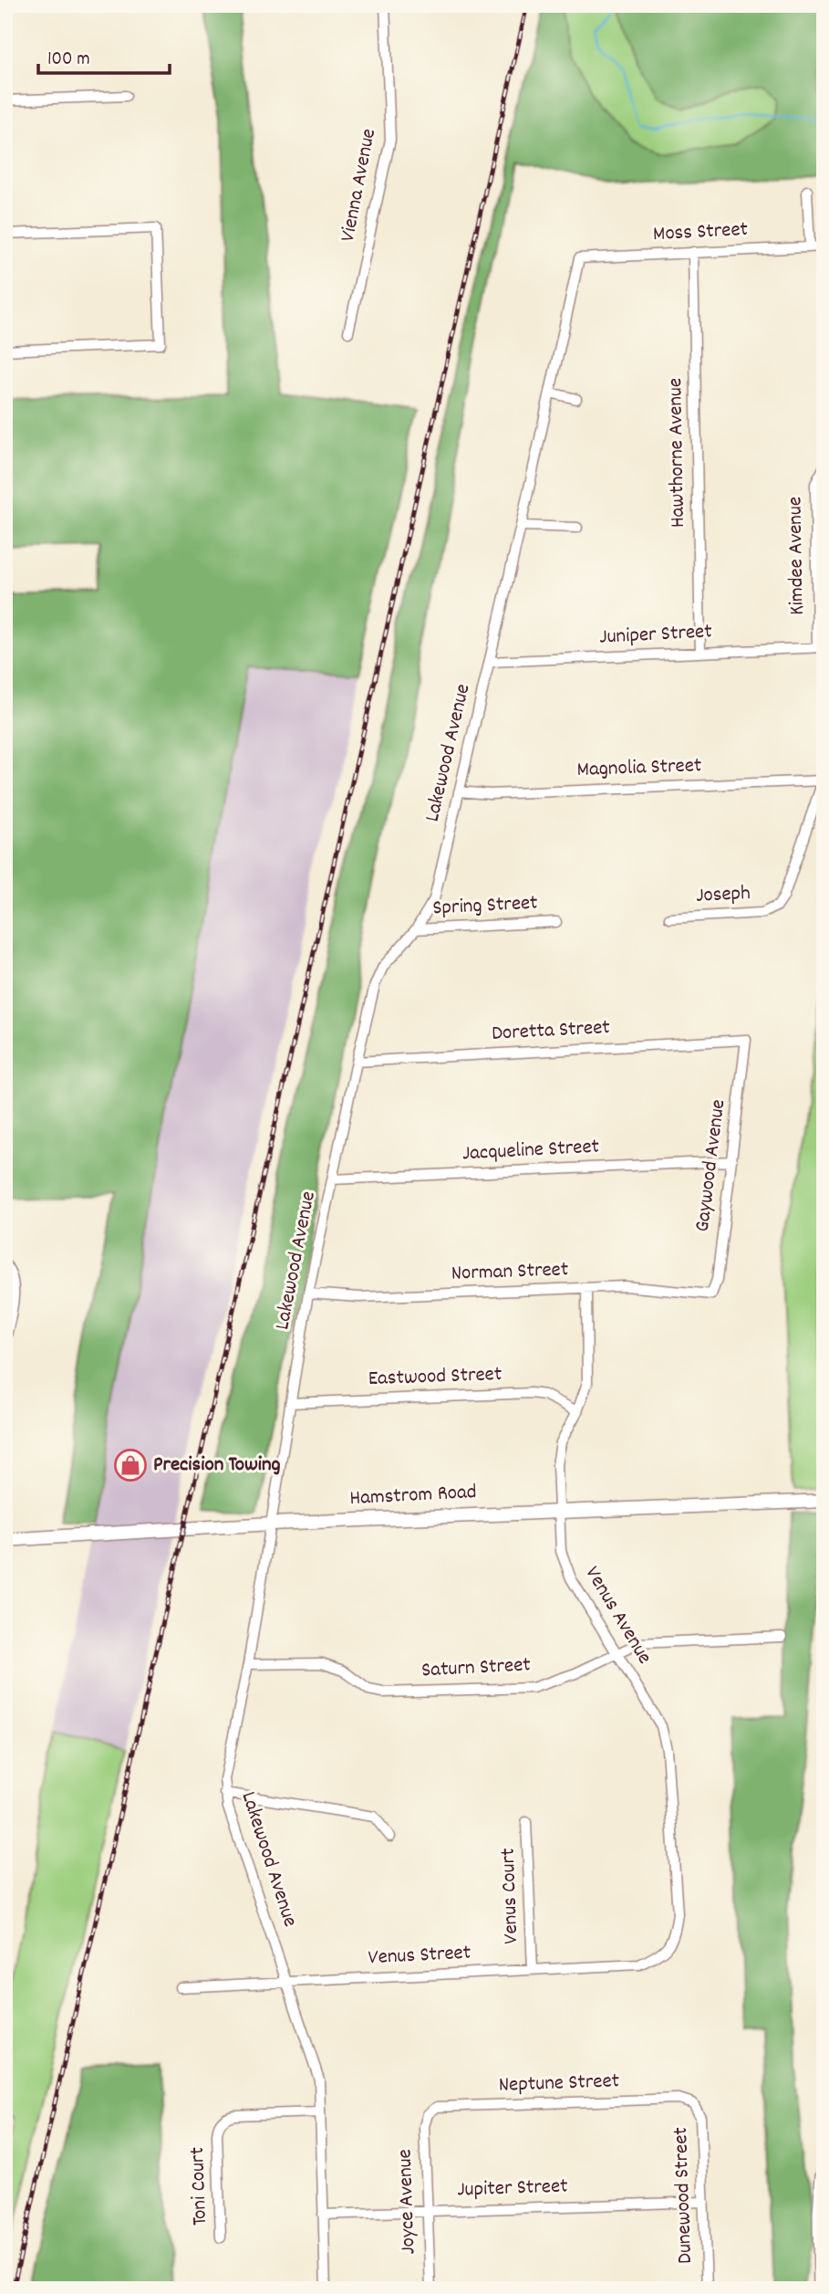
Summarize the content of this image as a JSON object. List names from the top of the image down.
{
  "streets": {
    "street": [
      "Vienna Avenue",
      "Moss Street",
      "Hawthorne Avenue",
      "Kimdee Avenue",
      "Juniper Street",
      "Lakewood Avenue",
      "Magnolia Street",
      "Joseph",
      "Spring Street",
      "Doretta Street",
      "Jacqueline Street",
      "Gaywood Avenue",
      "Norman Street",
      "Eastwood Street",
      "Hamstrom Road",
      "Venus Avenue",
      "Saturn Street",
      "Venus Court",
      "Venus Street",
      "Neptune Street",
      "Toni Court",
      "Jupiter Street",
      "Dunewood Street",
      "Joyce Avenue"
    ]
  },
  "crossings": [
    ["Moss Street", "Hawthorne Avenue"],
    ["Moss Street", "Lakewood Avenue"],
    ["Hawthorne Avenue", "Juniper Street"],
    ["Kimdee Avenue", "Juniper Street"],
    ["Juniper Street", "Lakewood Avenue"],
    ["Lakewood Avenue", "Magnolia Street"],
    ["Lakewood Avenue", "Spring Street"],
    ["Lakewood Avenue", "Doretta Street"],
    ["Lakewood Avenue", "Jacqueline Street"],
    ["Lakewood Avenue", "Norman Street"],
    ["Lakewood Avenue", "Eastwood Street"],
    ["Lakewood Avenue", "Hamstrom Road"],
    ["Lakewood Avenue", "Saturn Street"],
    ["Lakewood Avenue", "Venus Street"],
    ["Lakewood Avenue", "Toni Court"],
    ["Lakewood Avenue", "Jupiter Street"],
    ["Magnolia Street", "Joseph"],
    ["Doretta Street", "Gaywood Avenue"],
    ["Jacqueline Street", "Gaywood Avenue"],
    ["Gaywood Avenue", "Norman Street"],
    ["Norman Street", "Venus Avenue"],
    ["Eastwood Street", "Venus Avenue"],
    ["Hamstrom Road", "Venus Avenue"],
    ["Venus Avenue", "Saturn Street"],
    ["Venus Avenue", "Venus Street"],
    ["Venus Court", "Venus Street"],
    ["Neptune Street", "Dunewood Street"],
    ["Neptune Street", "Joyce Avenue"],
    ["Jupiter Street", "Dunewood Street"],
    ["Jupiter Street", "Joyce Avenue"]
  ],
  "places": {
    "shop": ["Precision Towing"]
  },
  "scale_bar": "100 m"
}
